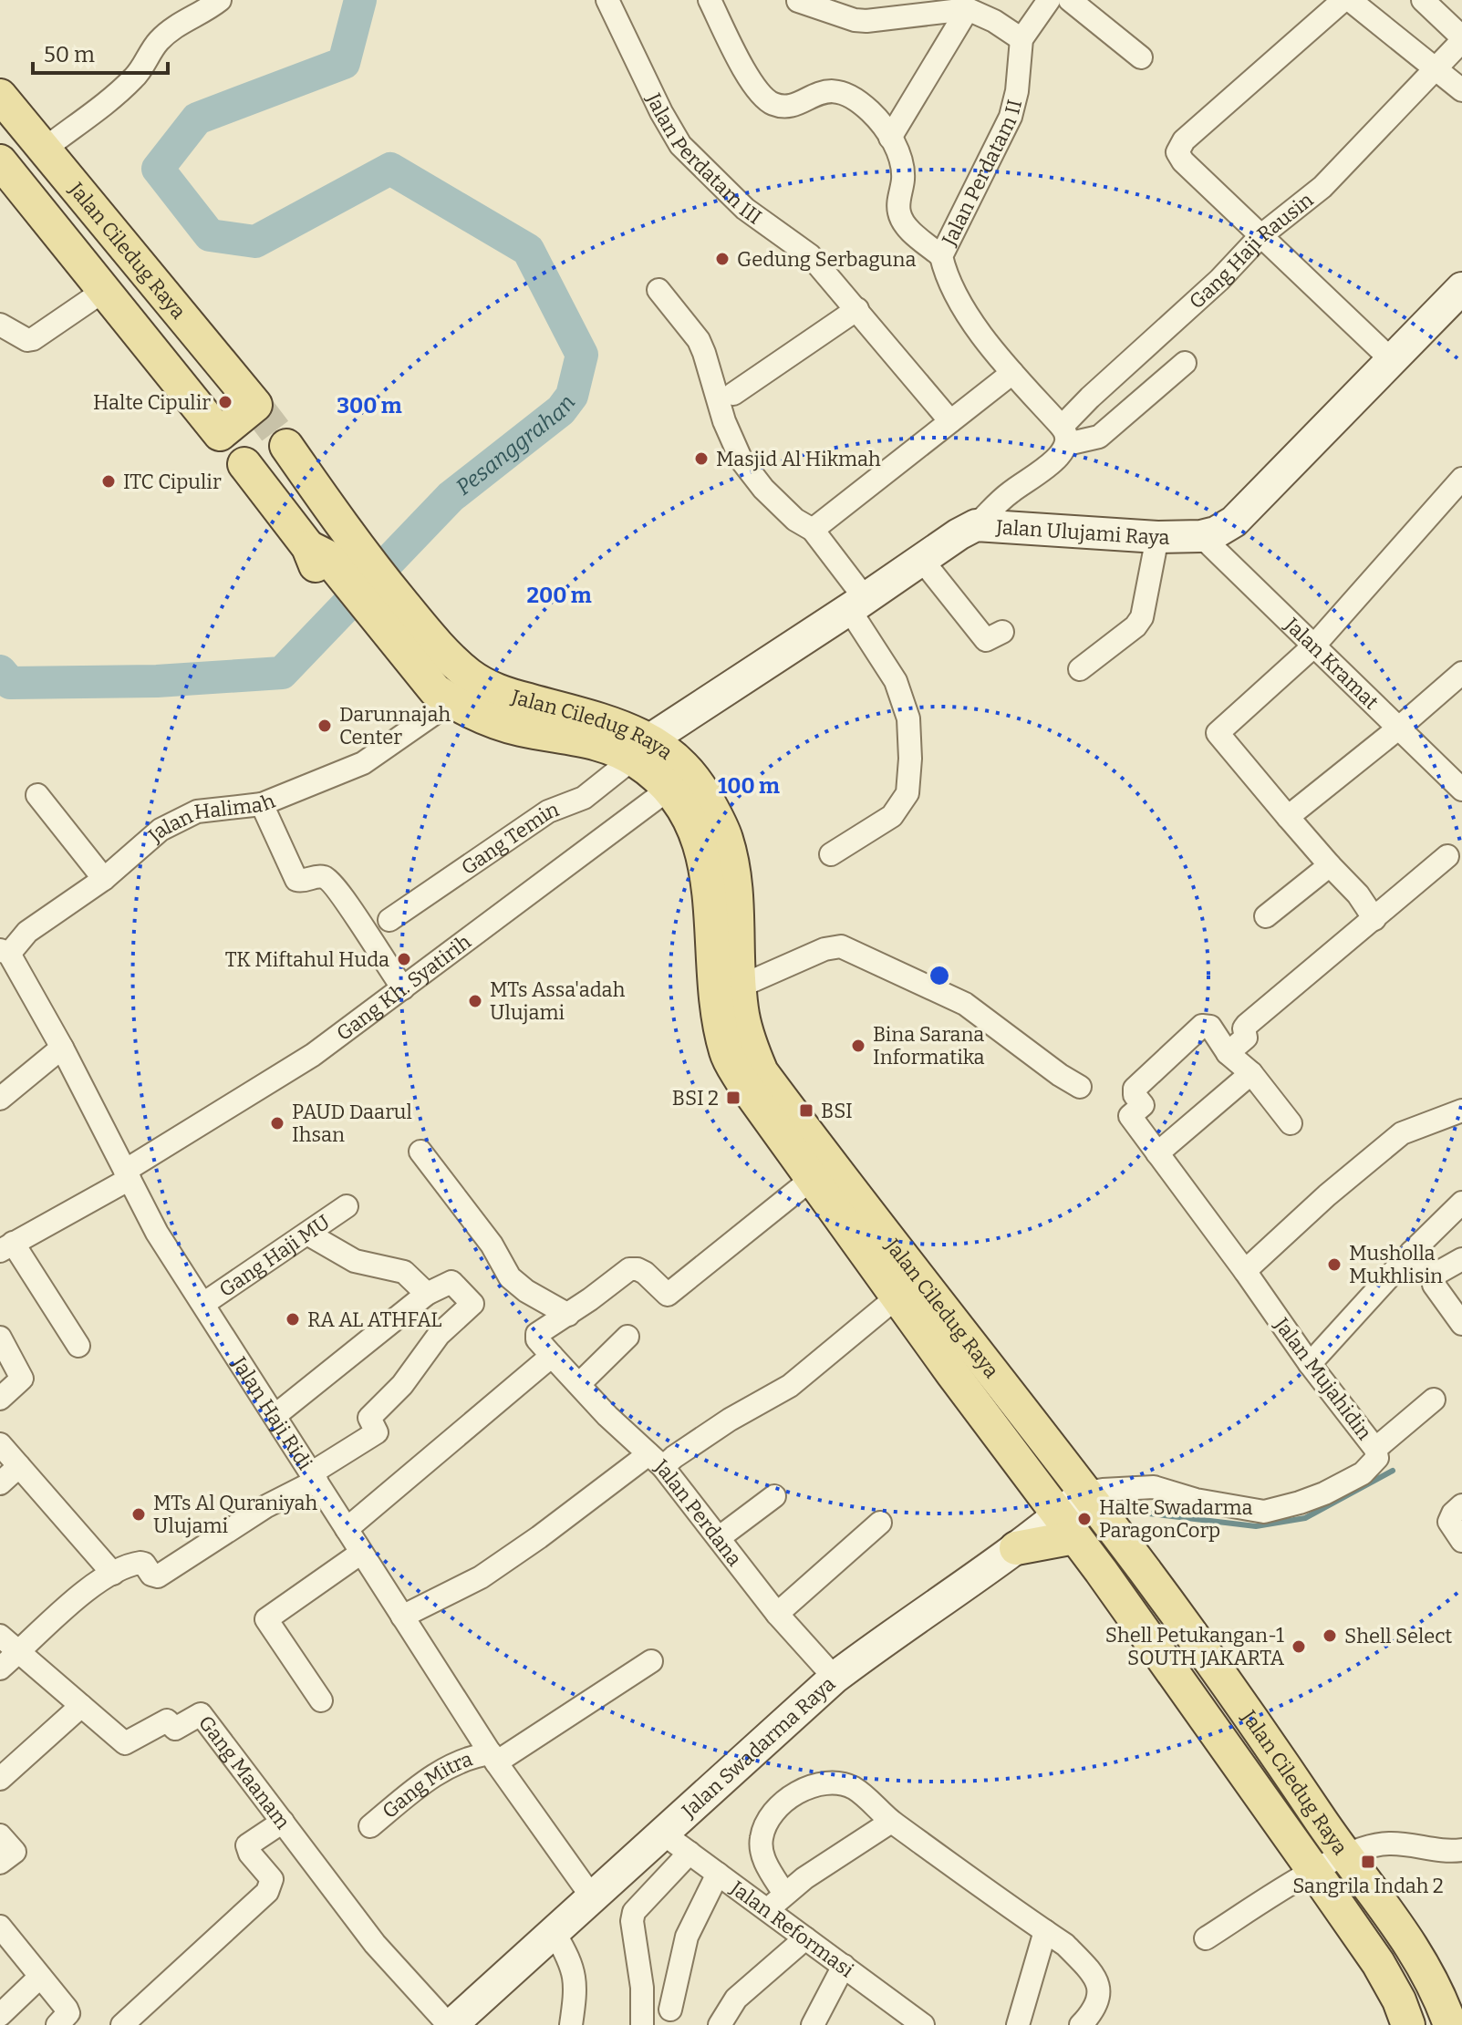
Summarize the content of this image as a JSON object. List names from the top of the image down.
{
  "streets": {
    "main road": ["Jalan Ciledug Raya"],
    "street": [
      "Jalan Perdatam III",
      "Jalan Perdatam II",
      "Gang Haji Rausin",
      "Jalan Ulujami Raya",
      "Jalan Kramat",
      "Jalan Halimah",
      "Gang Temin",
      "Gang Kh. Syatirih",
      "Gang Haji MU",
      "Jalan Mujahidin",
      "Jalan Haji Ridi",
      "Jalan Perdana",
      "Jalan Swadarma Raya",
      "Gang Maanam",
      "Gang Mitra",
      "Jalan Reformasi"
    ]
  },
  "crossings": [
    ["Jalan Perdatam II", "Gang Haji Rausin"],
    ["Jalan Ciledug Raya", "Jalan Ulujami Raya"],
    ["Jalan Ciledug Raya", "Jalan Halimah"],
    ["Jalan Ciledug Raya", "Gang Temin"],
    ["Jalan Ciledug Raya", "Gang Kh. Syatirih"],
    ["Jalan Ciledug Raya", "Jalan Mujahidin"],
    ["Jalan Ulujami Raya", "Jalan Kramat"],
    ["Jalan Ulujami Raya", "Gang Temin"],
    ["Jalan Halimah", "Jalan Haji Ridi"],
    ["Gang Kh. Syatirih", "Jalan Haji Ridi"],
    ["Gang Haji MU", "Jalan Haji Ridi"],
    ["Jalan Haji Ridi", "Jalan Swadarma Raya"],
    ["Jalan Haji Ridi", "Gang Mitra"],
    ["Jalan Perdana", "Jalan Swadarma Raya"],
    ["Jalan Swadarma Raya", "Gang Maanam"],
    ["Jalan Swadarma Raya", "Jalan Reformasi"]
  ],
  "water": ["Pesanggrahan"],
  "places": {
    "other": [
      "Gedung Serbaguna",
      "Halte Cipulir",
      "Masjid Al Hikmah",
      "ITC Cipulir",
      "Darunnajah Center",
      "TK Miftahul Huda",
      "MTs Assa'adah Ulujami",
      "Bina Sarana Informatika",
      "PAUD Daarul Ihsan",
      "Musholla Mukhlisin",
      "RA AL ATHFAL",
      "MTs Al Quraniyah Ulujami",
      "Halte Swadarma ParagonCorp",
      "Shell Select",
      "Shell Petukangan-1 SOUTH JAKARTA"
    ],
    "transit": ["BSI 2", "BSI", "Sangrila Indah 2"]
  },
  "scale_bar": "50 m",
  "rings": ["300 m", "200 m", "100 m"]
}
